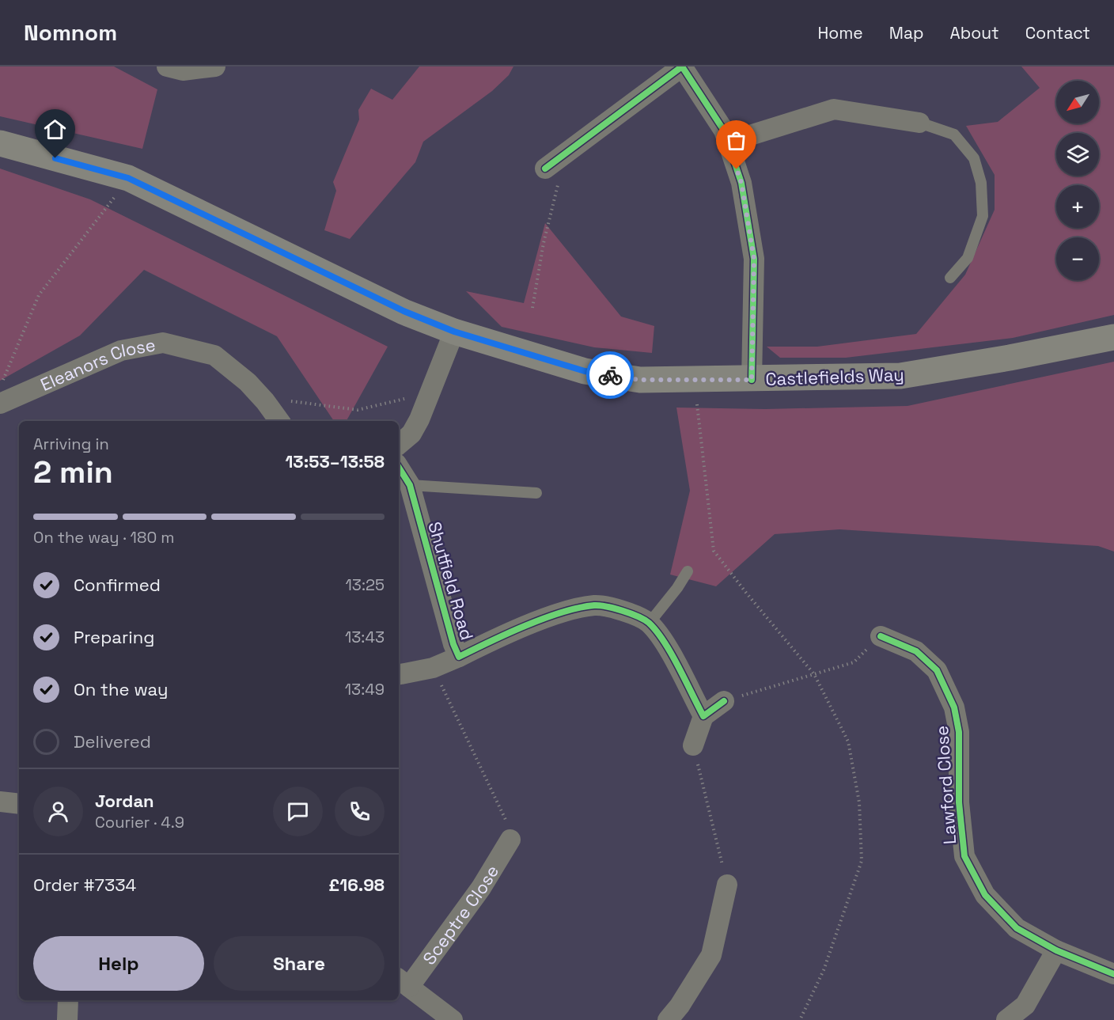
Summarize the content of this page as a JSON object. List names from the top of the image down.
{
  "streets": {
    "main road": ["Castlefields Way"],
    "street": [
      "Eleanors Close",
      "Shutfield Road",
      "Lawford Close",
      "Sceptre Close"
    ]
  },
  "north": "bottom left",
  "page": {
    "header": "Nomnom",
    "nav": [
      "Home",
      "Map",
      "About",
      "Contact"
    ],
    "map_buttons": ["+", "−"],
    "heading": ["2 min", "Arriving in", "13:53–13:58"],
    "panel": [
      "Jordan",
      "Courier · 4.9",
      "Order #7334",
      "£16.98"
    ],
    "bar": "On the way · 180 m",
    "list": [
      ["Confirmed", "13:25"],
      ["Preparing", "13:43"],
      ["On the way", "13:49"],
      "Delivered"
    ],
    "buttons": ["Help", "Share"]
  }
}
